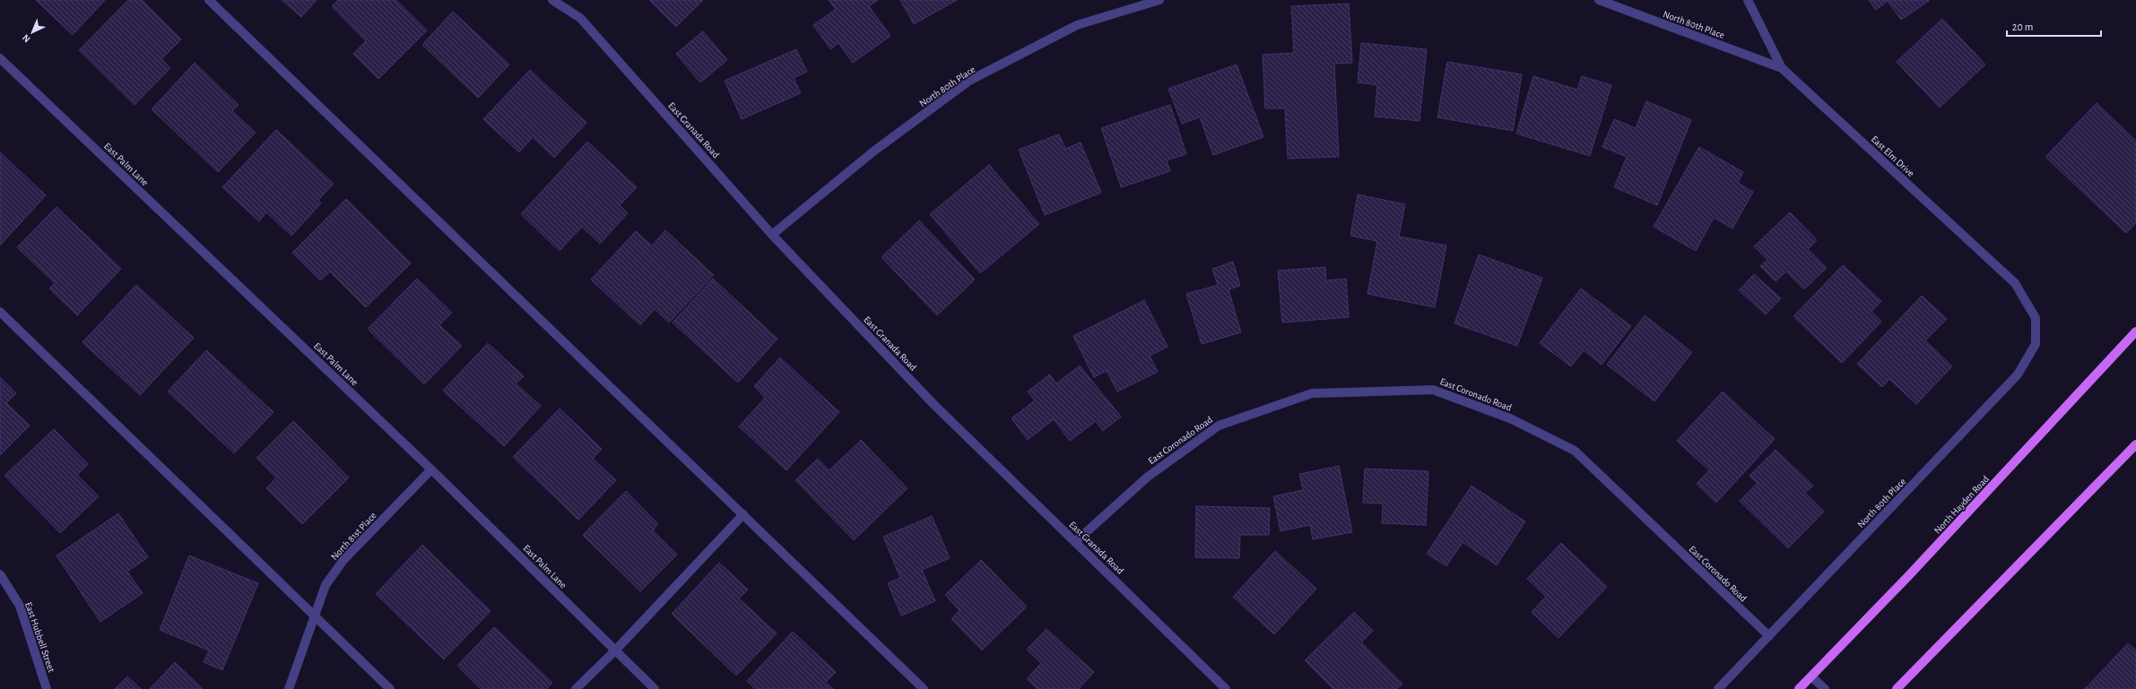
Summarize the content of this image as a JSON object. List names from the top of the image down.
{
  "streets": {
    "main road": ["North Hayden Road"],
    "street": [
      "North 80th Place",
      "East Granada Road",
      "East Elm Drive",
      "East Palm Lane",
      "East Coronado Road",
      "North 81st Place",
      "East Hubbell Street"
    ]
  },
  "crossings": [
    ["North 80th Place", "East Granada Road"],
    ["North 80th Place", "East Elm Drive"],
    ["North 80th Place", "East Coronado Road"],
    ["East Granada Road", "East Coronado Road"],
    ["East Palm Lane", "North 81st Place"]
  ],
  "scale_bar": "20 m",
  "north": "bottom left"
}
